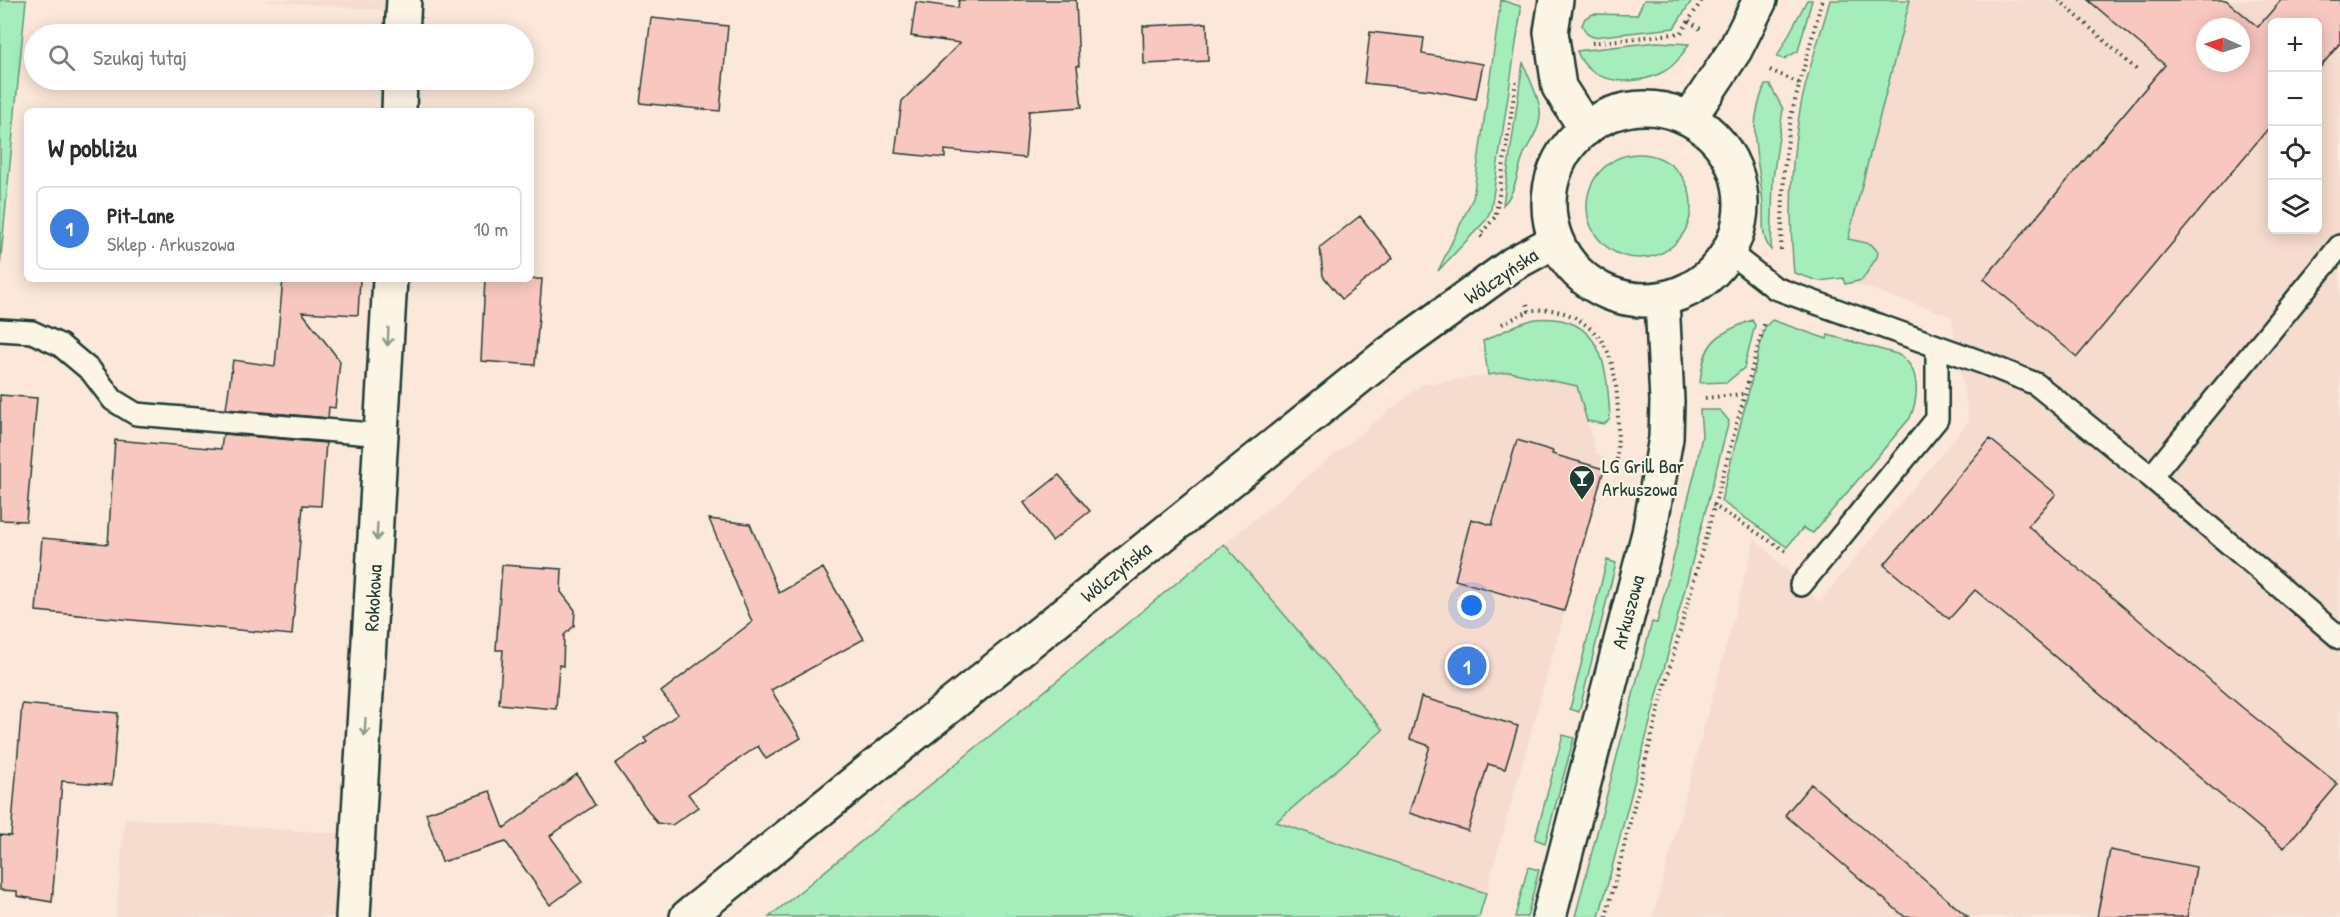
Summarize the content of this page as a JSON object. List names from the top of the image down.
{
  "streets": {
    "street": ["Wólczyńska", "Rokokowa", "Arkuszowa"]
  },
  "crossings": [
    ["Wólczyńska", "Arkuszowa"]
  ],
  "one_way": ["Rokokowa"],
  "places": {
    "bar": ["LG Grill Bar Arkuszowa"]
  },
  "north": "left",
  "page": {
    "map_buttons": ["+", "−"],
    "search": "Szukaj tutaj",
    "heading": "W pobliżu",
    "list": [
      {
        "mark": "1",
        "name": "Pit-Lane",
        "note": "Sklep · Arkuszowa",
        "value": "10 m"
      }
    ],
    "pins": "1"
  }
}
